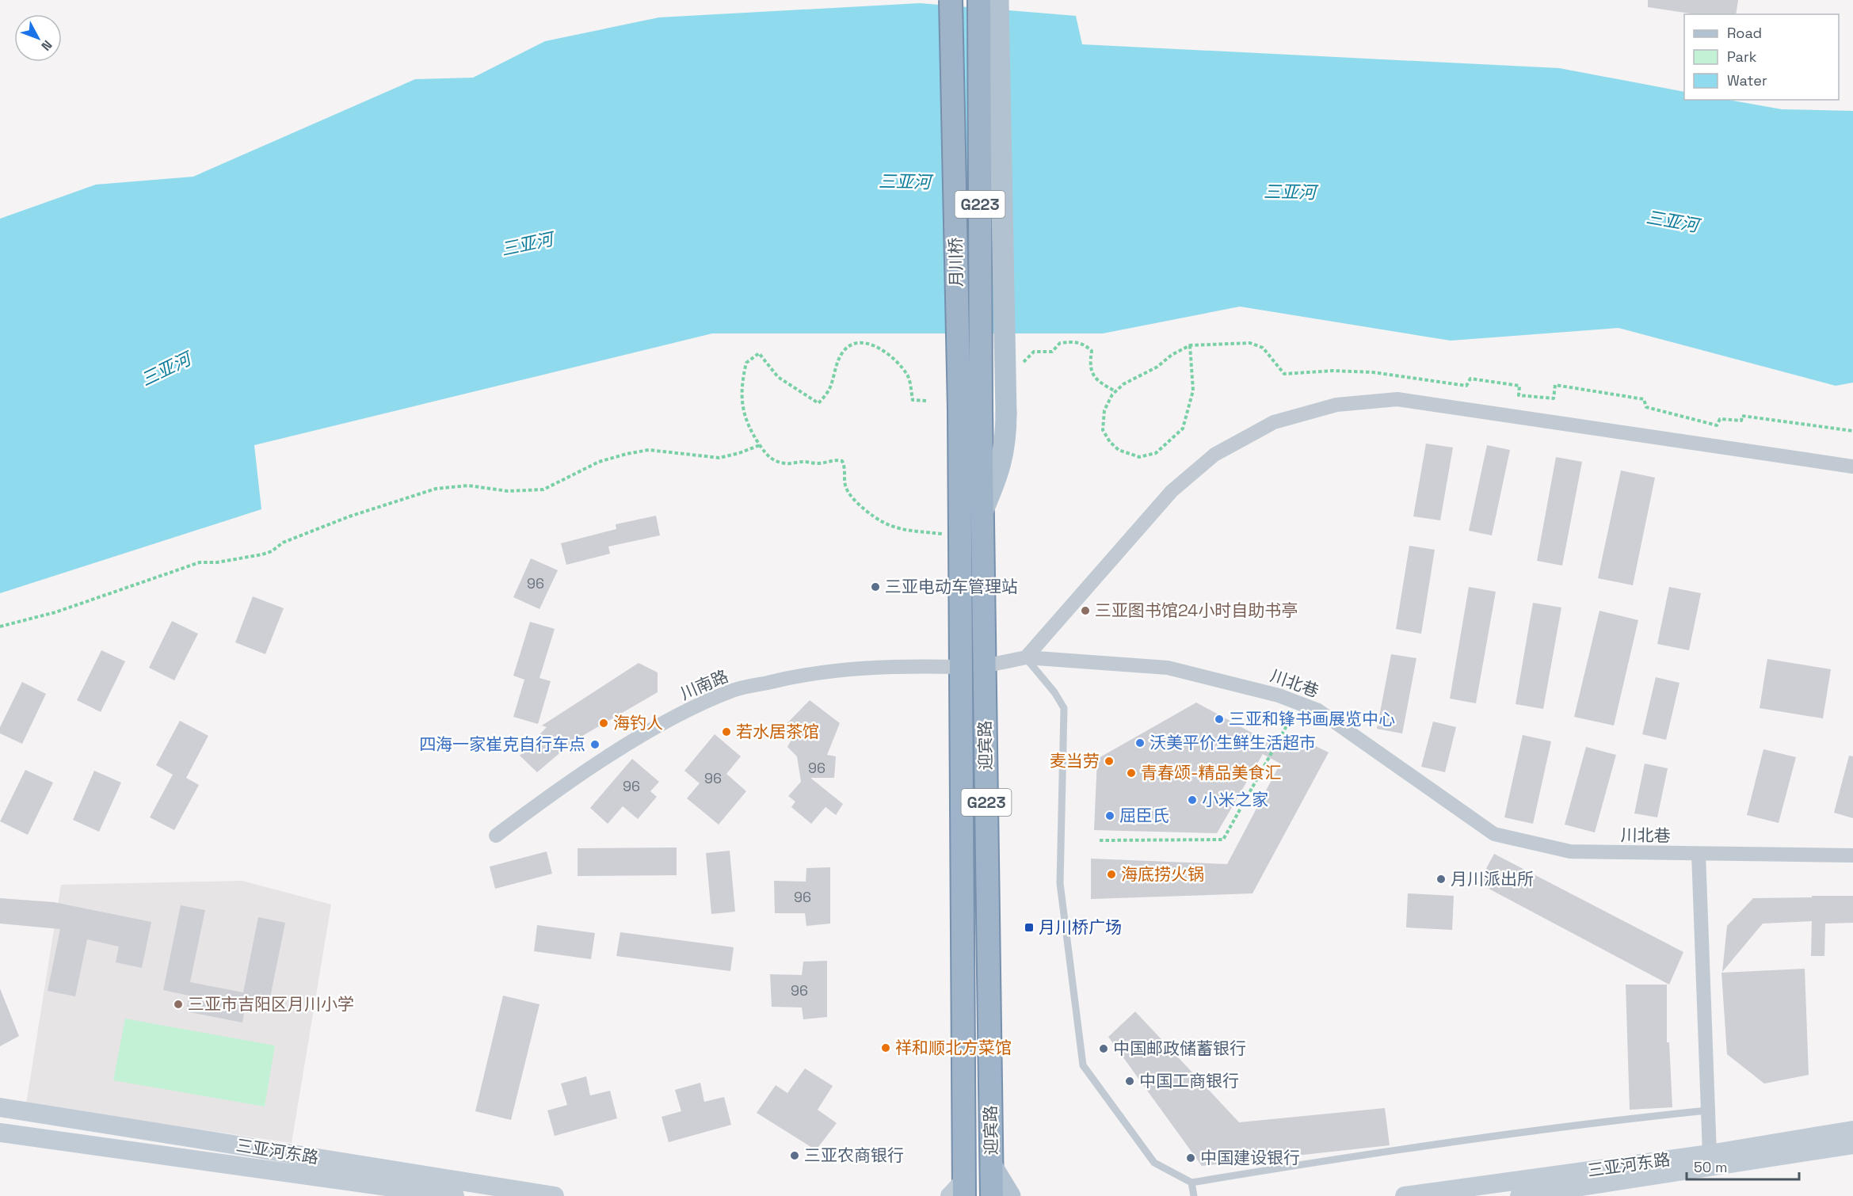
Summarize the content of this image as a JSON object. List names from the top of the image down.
{
  "streets": {
    "highway": ["G223", "月川桥", "迎宾路"],
    "main road": ["三亚河东路"],
    "street": ["川北巷", "川南路"]
  },
  "crossings": [
    ["月川桥", "迎宾路"],
    ["川北巷", "迎宾路"],
    ["川南路", "迎宾路"]
  ],
  "water": ["三亚河"],
  "places": {
    "other": [
      "三亚电动车管理站",
      "三亚图书馆24小时自助书亭",
      "三亚和锋书画展览中心",
      "海钓人",
      "若水居茶馆",
      "沃美平价生鲜生活超市",
      "四海一家崔克自行车点",
      "麦当劳",
      "青春颂-精品美食汇",
      "小米之家",
      "屈臣氏",
      "海底捞火锅",
      "月川派出所",
      "三亚市吉阳区月川小学",
      "祥和顺北方菜馆",
      "中国邮政储蓄银行",
      "中国工商银行",
      "三亚农商银行",
      "中国建设银行"
    ],
    "transit": ["月川桥广场"]
  },
  "house_numbers": [
    "96",
    "96",
    "96",
    "96",
    "96",
    "96"
  ],
  "legend": ["Road", "Park", "Water"],
  "scale_bar": "50 m",
  "north": "bottom right"
}
